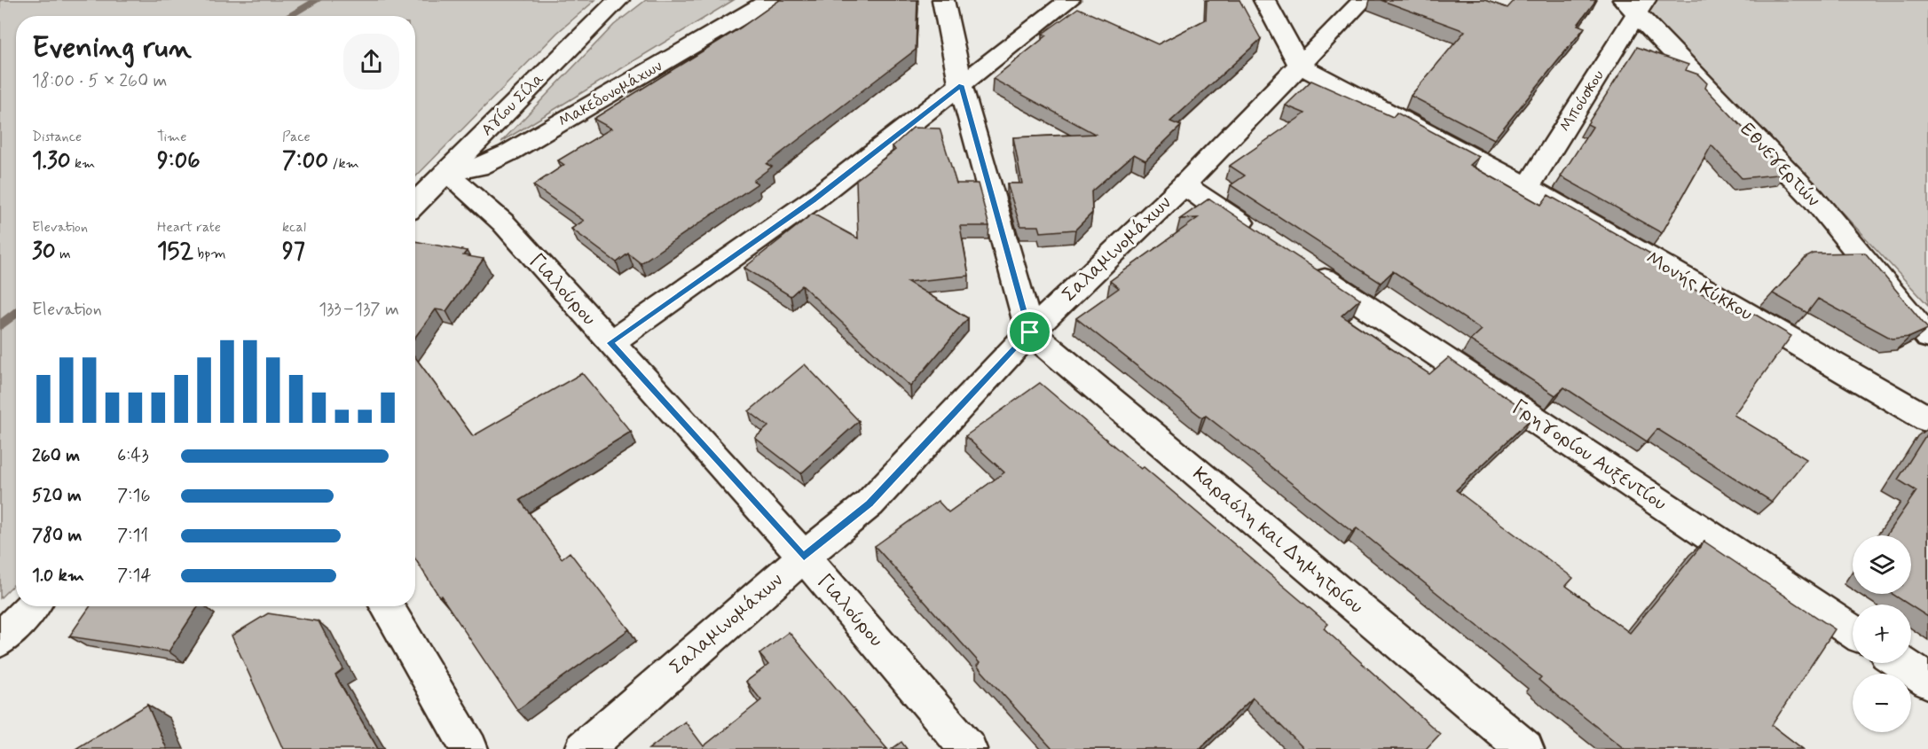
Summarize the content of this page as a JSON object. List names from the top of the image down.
{
  "streets": {
    "street": [
      "Μακεδονομάχων",
      "Μπούσκου",
      "Αγίου Σίλα",
      "Εθνεγερτών",
      "Σαλαμινομάχων",
      "Μονής Κύκκου",
      "Γιαλούρου",
      "Γρηγορίου Αυξεντίου",
      "Καραόλη και Δημητρίου"
    ]
  },
  "crossings": [
    ["Μακεδονομάχων", "Αγίου Σίλα"],
    ["Μακεδονομάχων", "Γιαλούρου"],
    ["Μπούσκου", "Εθνεγερτών"],
    ["Μπούσκου", "Μονής Κύκκου"],
    ["Αγίου Σίλα", "Γιαλούρου"],
    ["Σαλαμινομάχων", "Μονής Κύκκου"],
    ["Σαλαμινομάχων", "Γιαλούρου"],
    ["Σαλαμινομάχων", "Καραόλη και Δημητρίου"]
  ],
  "page": {
    "heading": ["Evening run", "18:00 · 5 × 260 m"],
    "stats": [
      ["Distance", "1.30 km"],
      ["Time", "9:06"],
      ["Pace", "7:00 /km"],
      ["Elevation", "30 m"],
      ["Heart rate", "152 bpm"],
      ["kcal", "97"]
    ],
    "chart": ["Elevation", "133–137 m"],
    "list": [
      {
        "name": "260 m",
        "note": "6:43"
      },
      {
        "name": "520 m",
        "note": "7:16"
      },
      {
        "name": "780 m",
        "note": "7:11"
      },
      {
        "name": "1.0 km",
        "note": "7:14"
      }
    ],
    "map_buttons": ["+", "−"]
  }
}
